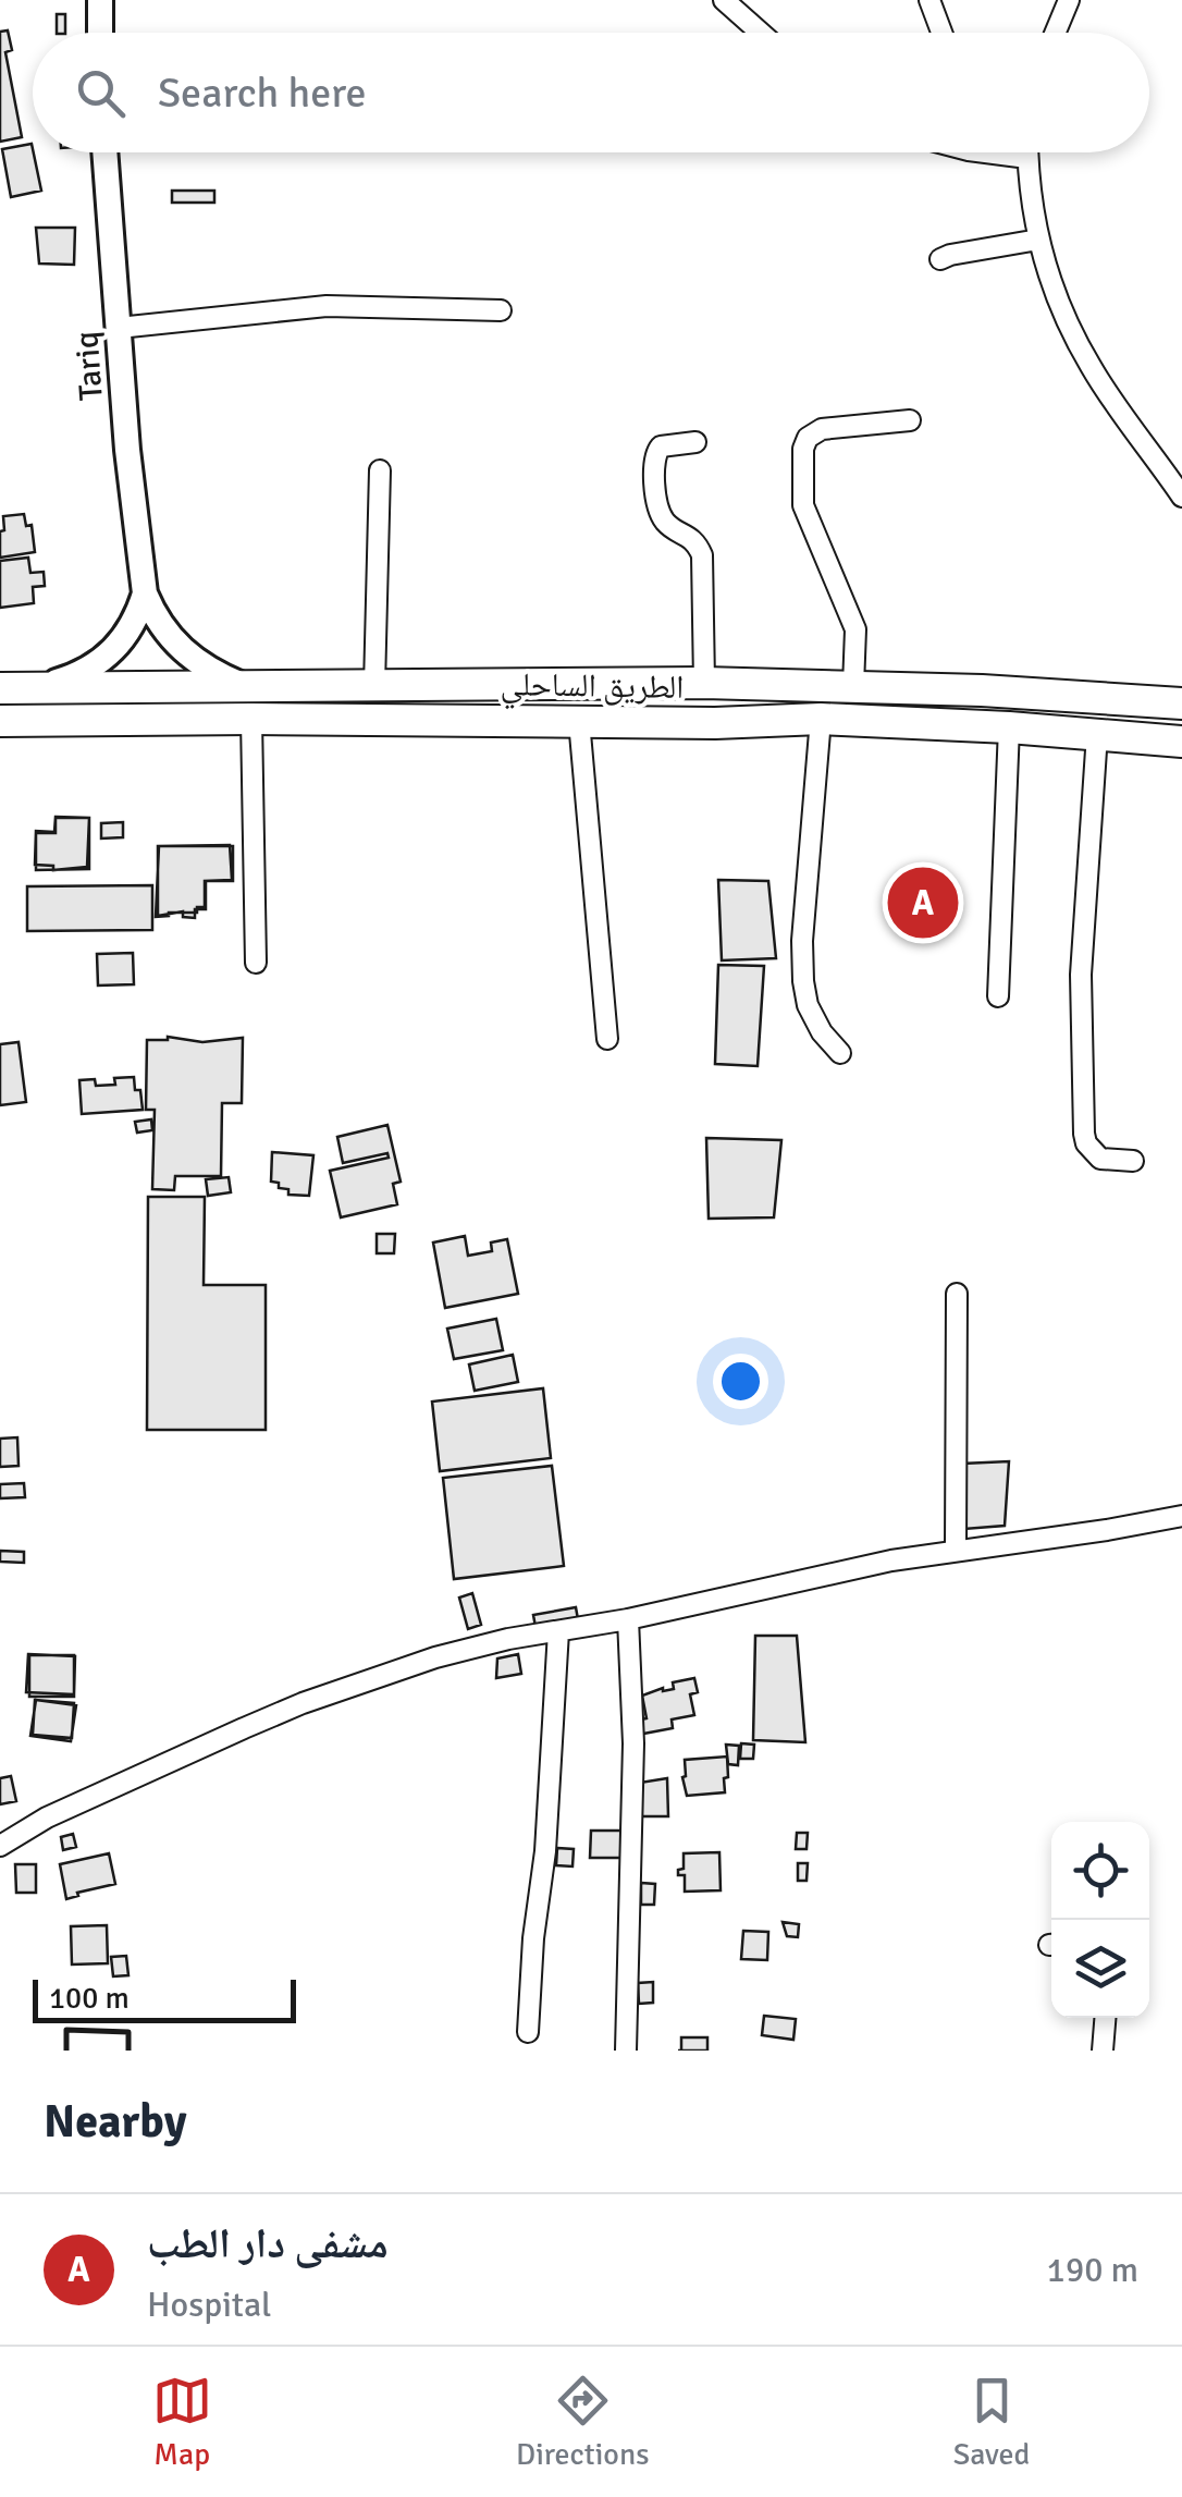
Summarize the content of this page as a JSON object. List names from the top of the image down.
{
  "streets": {
    "highway": ["الطريق الساحلي"],
    "main road": ["Tariq"]
  },
  "scale_bar": "100 m",
  "page": {
    "search": "Search here",
    "pins": "A",
    "scale": "100 m",
    "heading": "Nearby",
    "list": [
      {
        "mark": "A",
        "name": "مشفى دار الطب",
        "note": "Hospital",
        "value": "190 m"
      }
    ],
    "nav": ["Map", "Directions", "Saved"]
  }
}
